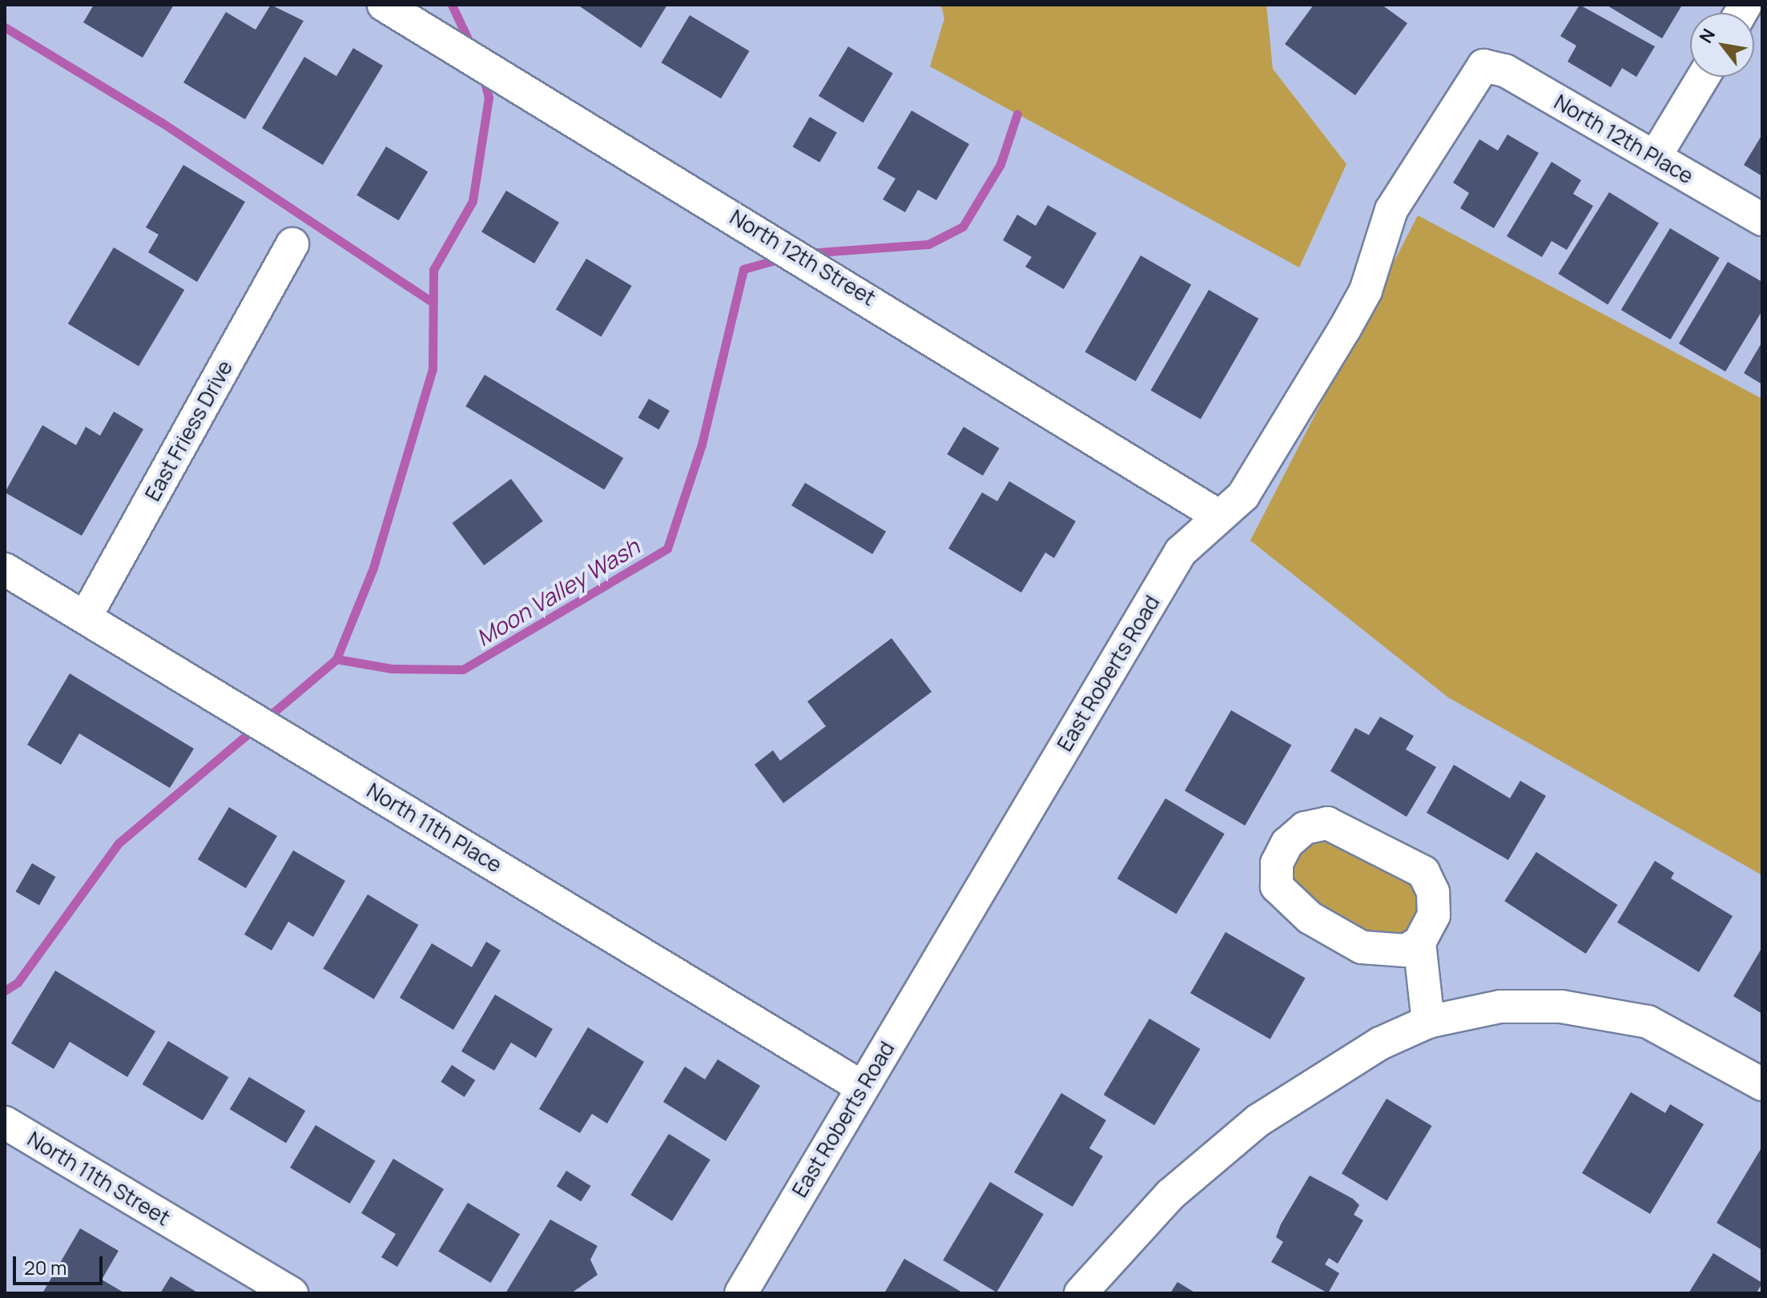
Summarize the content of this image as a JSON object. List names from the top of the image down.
{
  "streets": {
    "street": [
      "North 12th Place",
      "North 12th Street",
      "East Friess Drive",
      "East Roberts Road",
      "North 11th Place",
      "North 11th Street"
    ]
  },
  "crossings": [
    ["North 12th Place", "East Roberts Road"],
    ["North 12th Street", "East Roberts Road"],
    ["East Friess Drive", "North 11th Place"],
    ["East Roberts Road", "North 11th Place"]
  ],
  "water": ["Moon Valley Wash"],
  "scale_bar": "20 m",
  "north": "top left"
}
